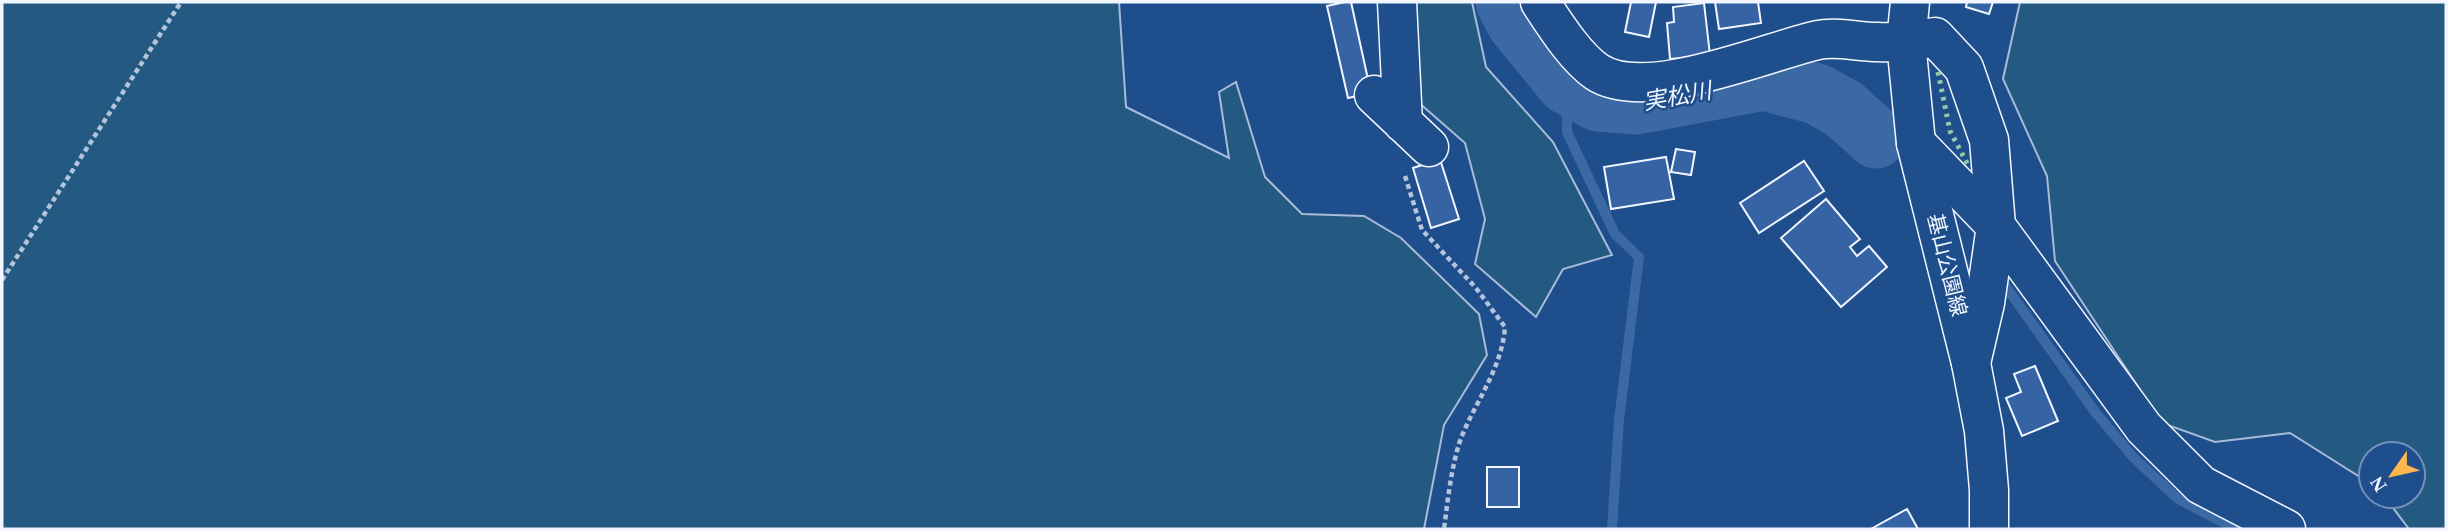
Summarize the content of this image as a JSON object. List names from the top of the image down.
{
  "streets": {
    "street": ["基山公園線"]
  },
  "water": ["実松川"],
  "north": "bottom left"
}
